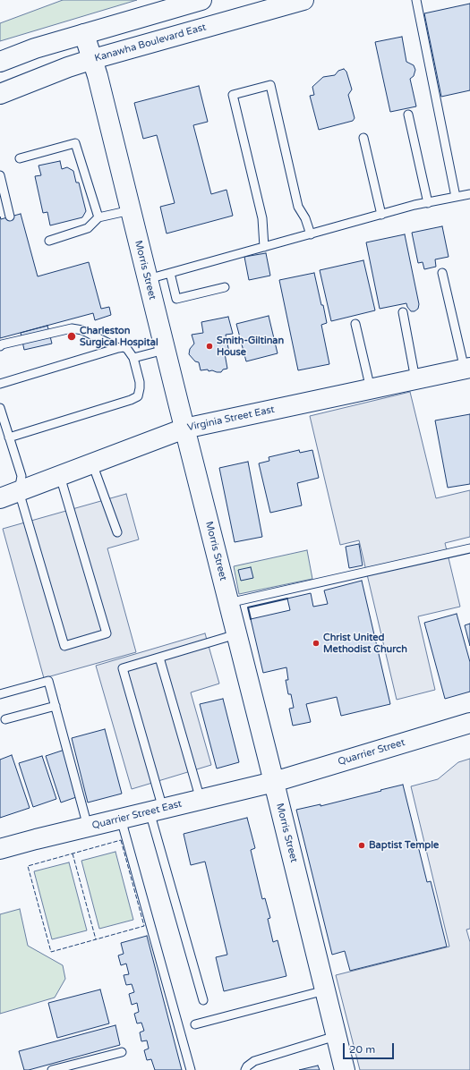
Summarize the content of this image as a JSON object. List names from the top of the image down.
{
  "streets": {
    "main road": [
      "Kanawha Boulevard East",
      "Morris Street",
      "Virginia Street East",
      "Quarrier Street",
      "Quarrier Street East"
    ]
  },
  "crossings": [
    ["Kanawha Boulevard East", "Morris Street"],
    ["Morris Street", "Virginia Street East"],
    ["Morris Street", "Quarrier Street"],
    ["Morris Street", "Quarrier Street East"],
    ["Quarrier Street", "Quarrier Street East"]
  ],
  "places": [
    "Charleston Surgical Hospital",
    "Smith-Giltinan House",
    "Christ United Methodist Church",
    "Baptist Temple"
  ],
  "scale_bar": "20 m"
}
